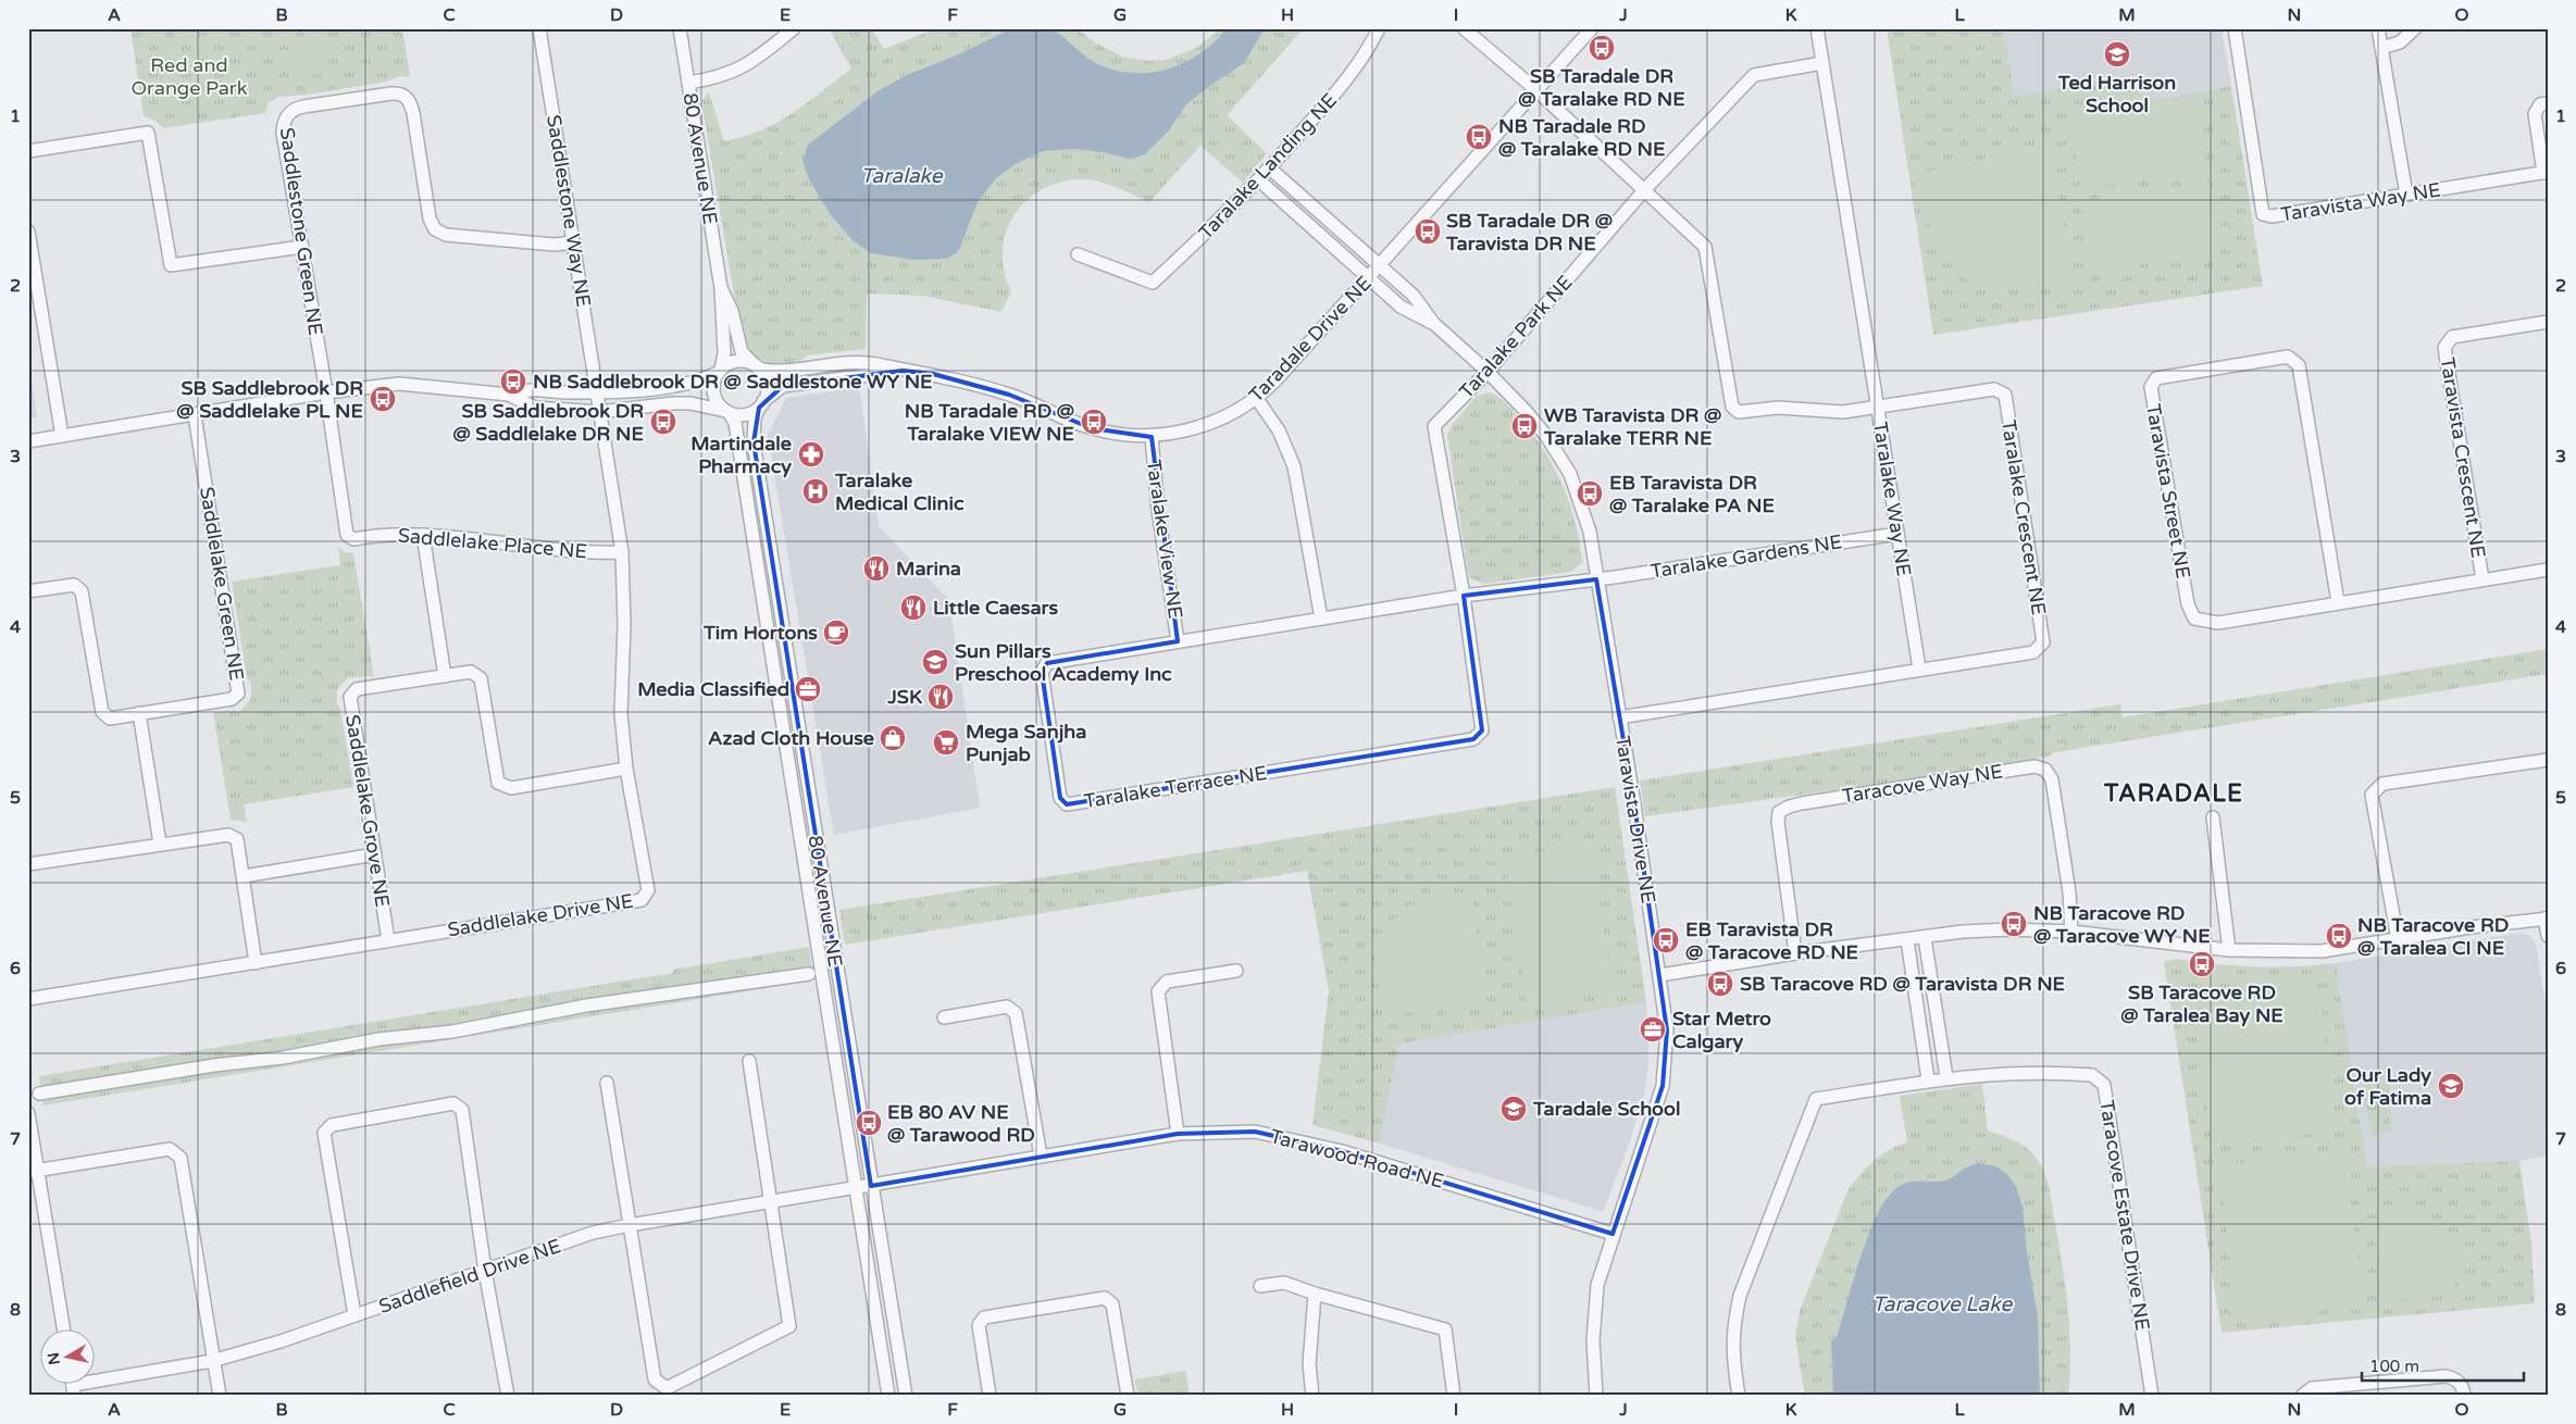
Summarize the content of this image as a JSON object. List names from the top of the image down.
{
  "streets": {
    "street": [
      "80 Avenue NE",
      "Taralake Landing NE",
      "Taravista Way NE",
      "Saddlestone Way NE",
      "Saddlestone Green NE",
      "Taralake Park NE",
      "Taradale Drive NE",
      "Taravista Crescent NE",
      "Taravista Street NE",
      "Taralake Way NE",
      "Taralake Crescent NE",
      "Taralake View NE",
      "Saddlelake Place NE",
      "Taralake Gardens NE",
      "Saddlelake Green NE",
      "Taracove Way NE",
      "Taralake Terrace NE",
      "Saddlelake Grove NE",
      "Taravista Drive NE",
      "Saddlelake Drive NE",
      "Tarawood Road NE",
      "Taracove Estate Drive NE",
      "Saddlefield Drive NE"
    ]
  },
  "crossings": [
    ["80 Avenue NE", "Taradale Drive NE"],
    ["80 Avenue NE", "Tarawood Road NE"],
    ["80 Avenue NE", "Saddlefield Drive NE"],
    ["Taralake Landing NE", "Taravista Drive NE"],
    ["Saddlestone Way NE", "Saddlestone Green NE"],
    ["Saddlestone Way NE", "Saddlelake Drive NE"],
    ["Saddlestone Green NE", "Saddlelake Place NE"],
    ["Taralake Park NE", "Taralake Way NE"],
    ["Taralake Park NE", "Taralake Terrace NE"],
    ["Taralake Park NE", "Taravista Drive NE"],
    ["Taradale Drive NE", "Taralake View NE"],
    ["Taradale Drive NE", "Taravista Drive NE"],
    ["Taravista Crescent NE", "Taravista Street NE"],
    ["Taralake Way NE", "Taralake Crescent NE"],
    ["Taralake Way NE", "Taralake Gardens NE"],
    ["Taralake View NE", "Taralake Terrace NE"],
    ["Saddlelake Place NE", "Saddlelake Drive NE"],
    ["Taralake Gardens NE", "Taralake Terrace NE"],
    ["Taralake Gardens NE", "Taravista Drive NE"],
    ["Taralake Terrace NE", "Taravista Drive NE"],
    ["Saddlelake Grove NE", "Saddlelake Drive NE"],
    ["Taravista Drive NE", "Tarawood Road NE"],
    ["Tarawood Road NE", "Saddlefield Drive NE"]
  ],
  "districts": ["TARADALE"],
  "water": ["Taralake", "Taracove Lake"],
  "parks": ["Red and Orange Park"],
  "places": {
    "bus stop": [
      "SB Taradale DR @ Taralake RD NE",
      "NB Taradale RD @ Taralake RD NE",
      "SB Taradale DR @ Taravista DR NE",
      "NB Saddlebrook DR @ Saddlestone WY NE",
      "SB Saddlebrook DR @ Saddlelake PL NE",
      "SB Saddlebrook DR @ Saddlelake DR NE",
      "NB Taradale RD @ Taralake VIEW NE",
      "WB Taravista DR @ Taralake TERR NE",
      "EB Taravista DR @ Taralake PA NE",
      "NB Taracove RD @ Taracove WY NE",
      "NB Taracove RD @ Taralea CI NE",
      "EB Taravista DR @ Taracove RD NE",
      "SB Taracove RD @ Taralea Bay NE",
      "SB Taracove RD @ Taravista DR NE",
      "EB 80 AV NE @ Tarawood RD"
    ],
    "school or university": [
      "Ted Harrison School",
      "Sun Pillars Preschool Academy Inc",
      "Our Lady of Fatima",
      "Taradale School"
    ],
    "pharmacy": ["Martindale Pharmacy"],
    "hospital": ["Taralake Medical Clinic"],
    "restaurant": ["Marina", "Little Caesars", "JSK"],
    "cafe": ["Tim Hortons"],
    "office": ["Media Classified", "Star Metro Calgary"],
    "shop": ["Azad Cloth House"],
    "supermarket": ["Mega Sanjha Punjab"]
  },
  "scale_bar": "100 m",
  "north": "left",
  "grid": {
    "columns": [
      "A",
      "B",
      "C",
      "D",
      "E",
      "F",
      "G",
      "H",
      "I",
      "J",
      "K",
      "L",
      "M",
      "N",
      "O"
    ],
    "rows": [
      "1",
      "2",
      "3",
      "4",
      "5",
      "6",
      "7",
      "8"
    ]
  }
}
